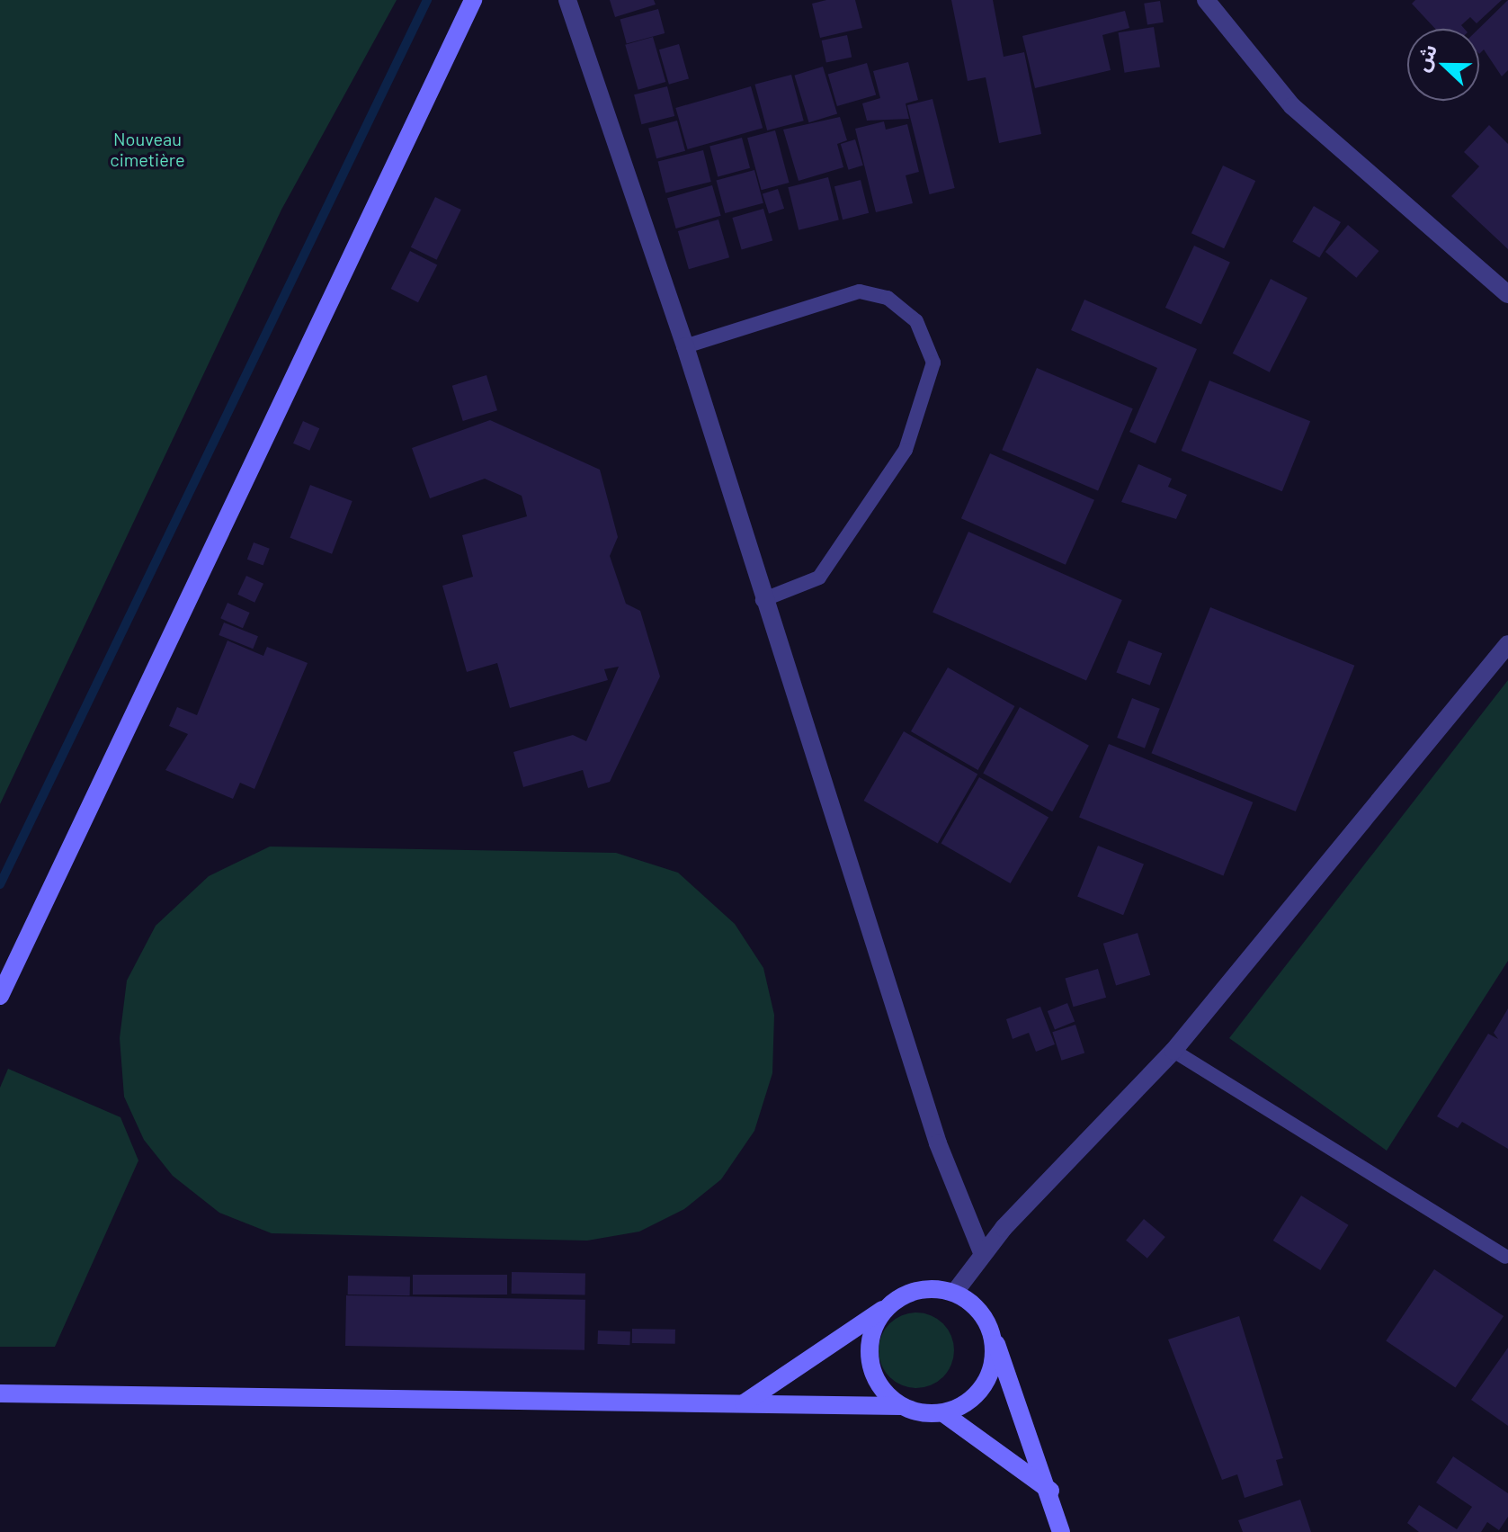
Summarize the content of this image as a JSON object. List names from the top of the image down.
{
  "parks": ["Nouveau cimetière"],
  "north": "left"
}
